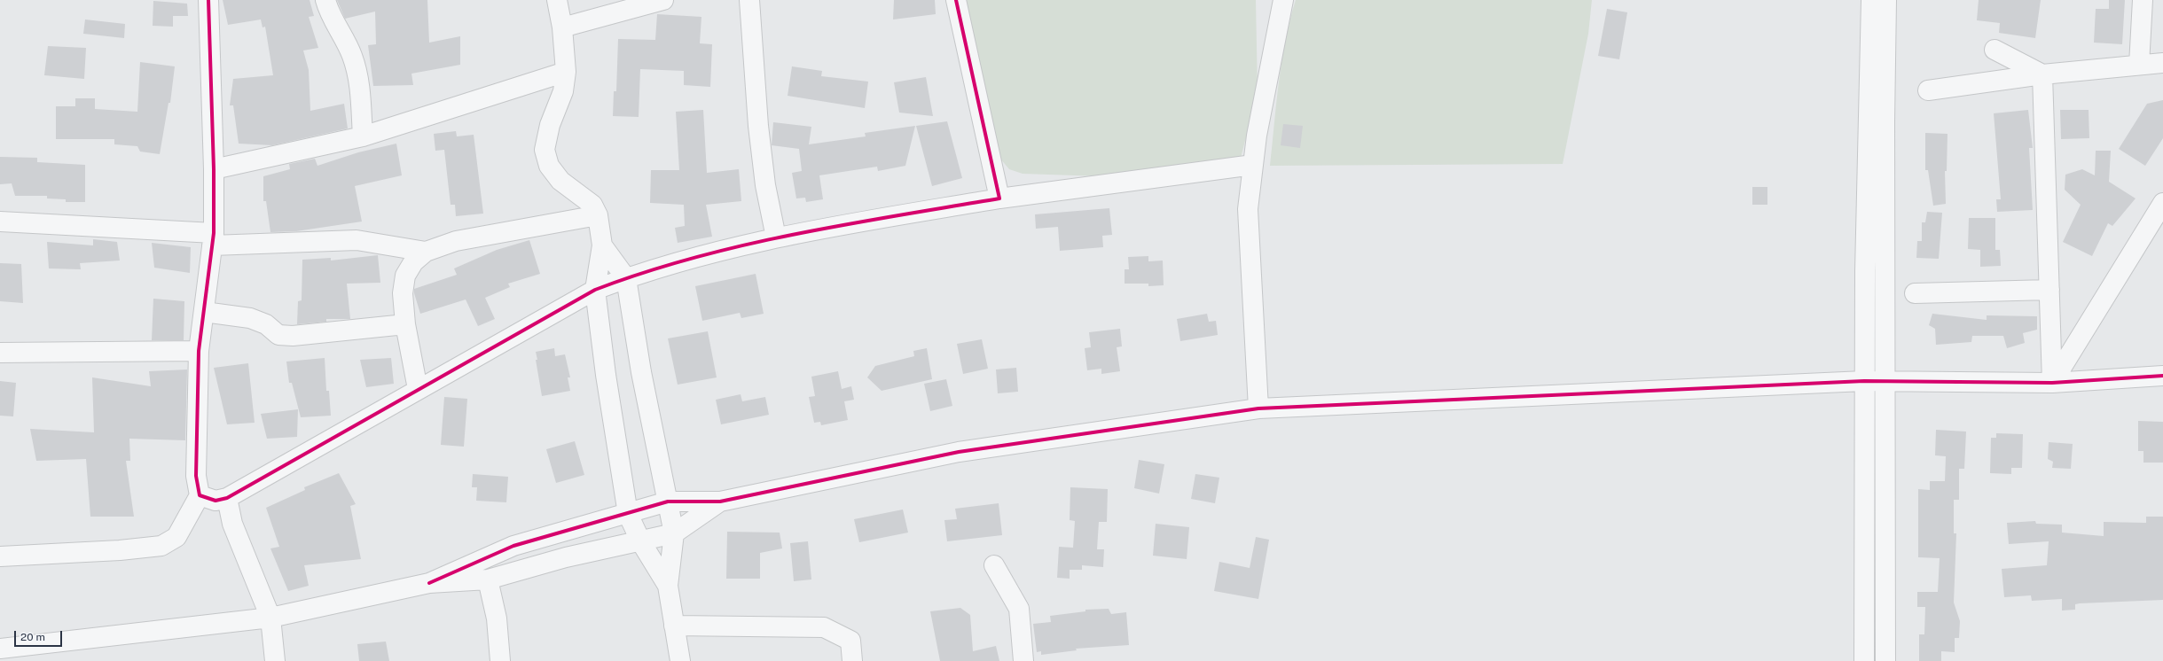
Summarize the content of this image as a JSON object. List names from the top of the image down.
{
  "scale_bar": "20 m"
}
